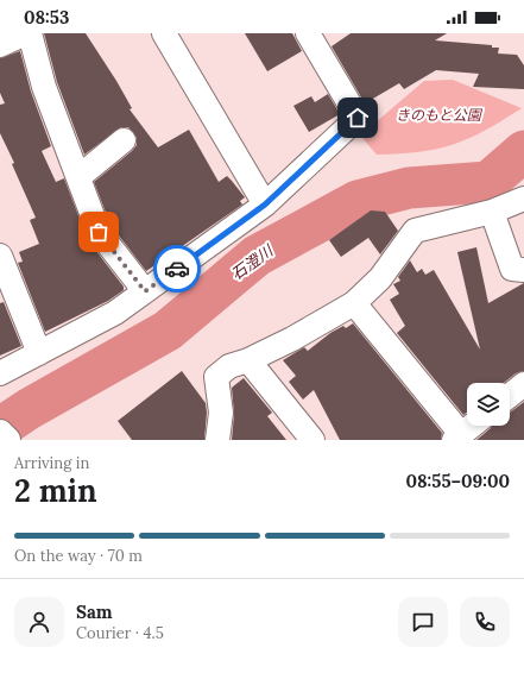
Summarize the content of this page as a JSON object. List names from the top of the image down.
{
  "water": ["石澄川"],
  "parks": ["きのもと公園"],
  "page": {
    "status": "08:53",
    "heading": ["2 min", "Arriving in", "08:55–09:00"],
    "panel": ["Sam", "Courier · 4.5"],
    "bar": "On the way · 70 m"
  }
}
